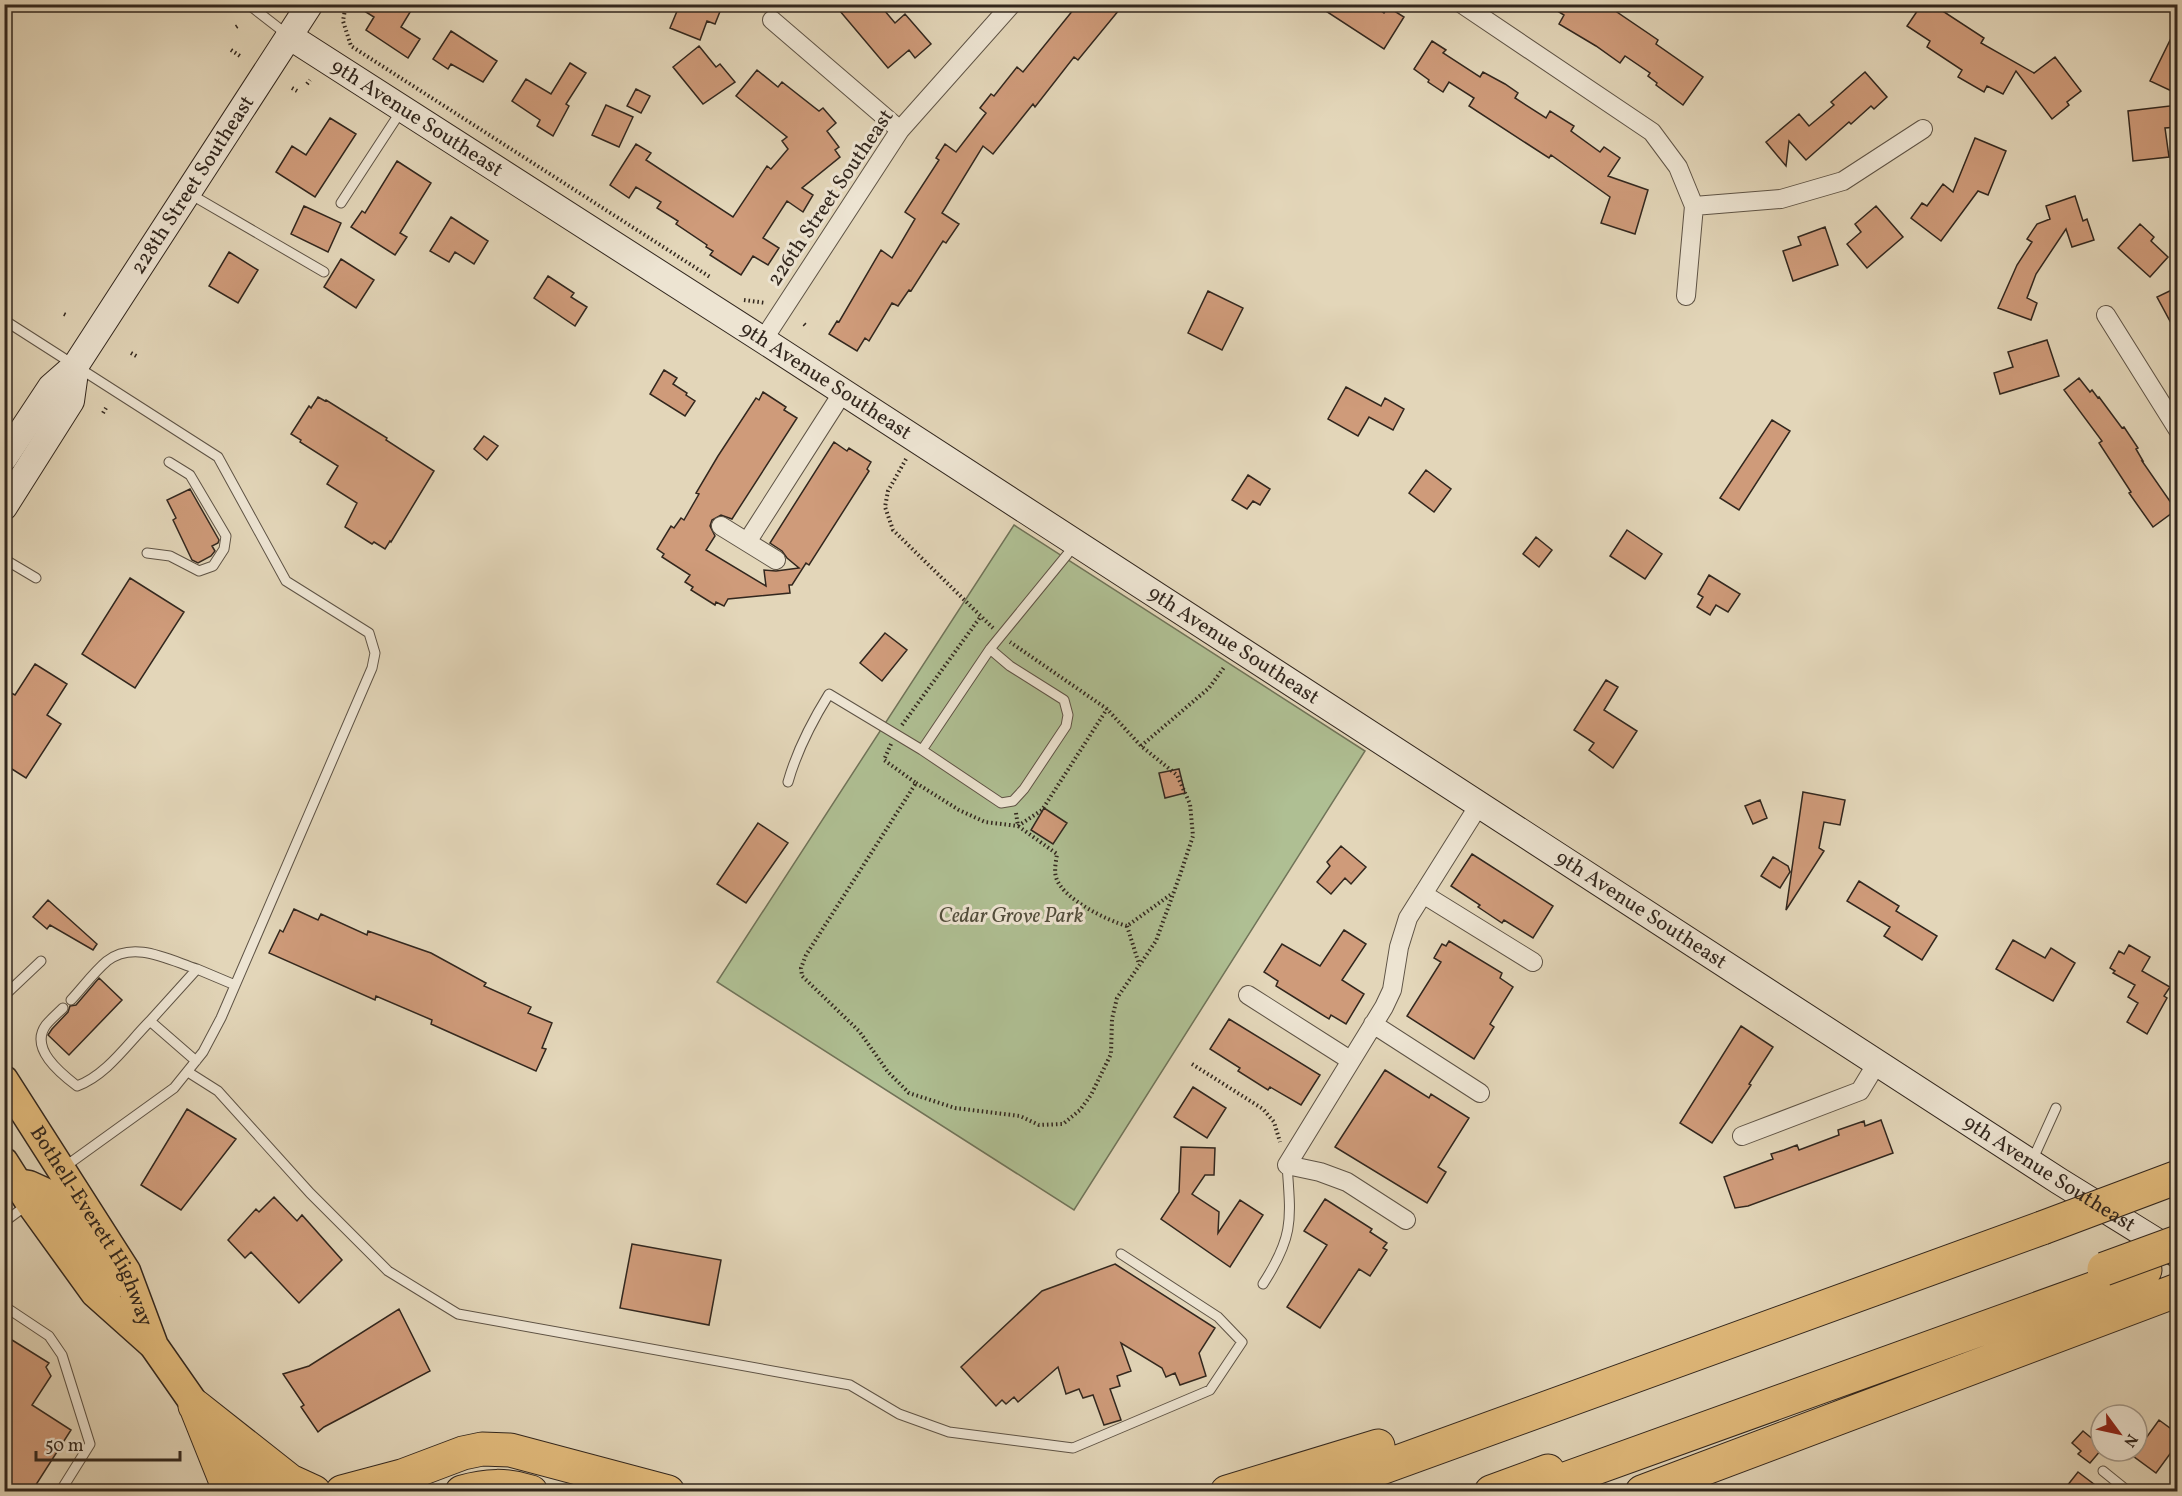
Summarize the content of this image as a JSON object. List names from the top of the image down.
{
  "streets": {
    "main road": ["9th Avenue Southeast", "228th Street Southeast", "Bothell-Everett Highway"],
    "street": ["226th Street Southeast"]
  },
  "crossings": [
    ["9th Avenue Southeast", "228th Street Southeast"],
    ["9th Avenue Southeast", "226th Street Southeast"]
  ],
  "parks": ["Cedar Grove Park"],
  "scale_bar": "50 m",
  "north": "bottom right"
}
